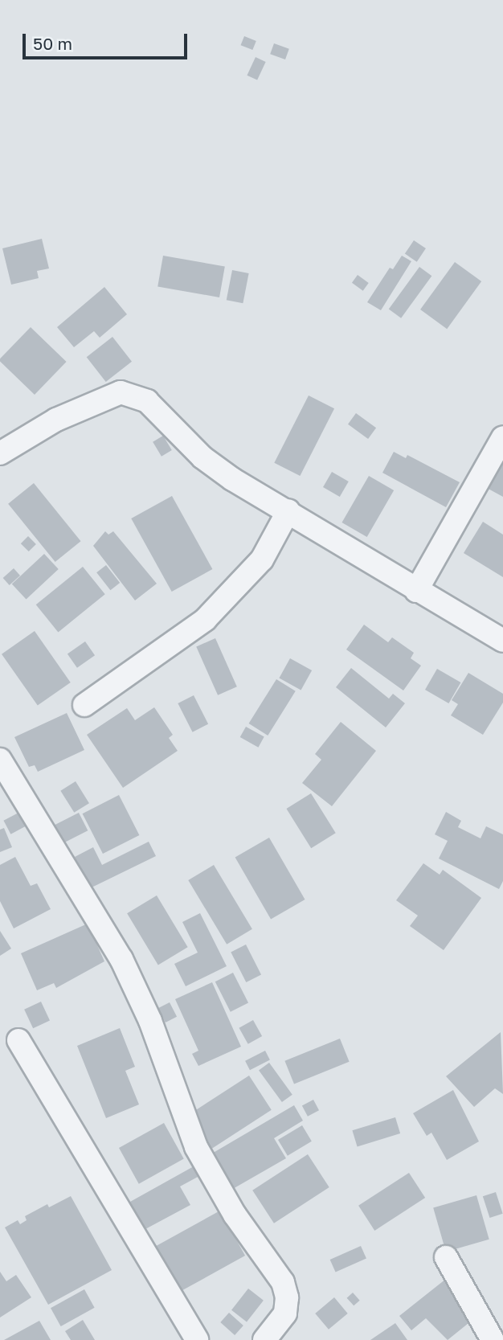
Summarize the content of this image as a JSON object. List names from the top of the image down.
{
  "scale_bar": "50 m"
}
